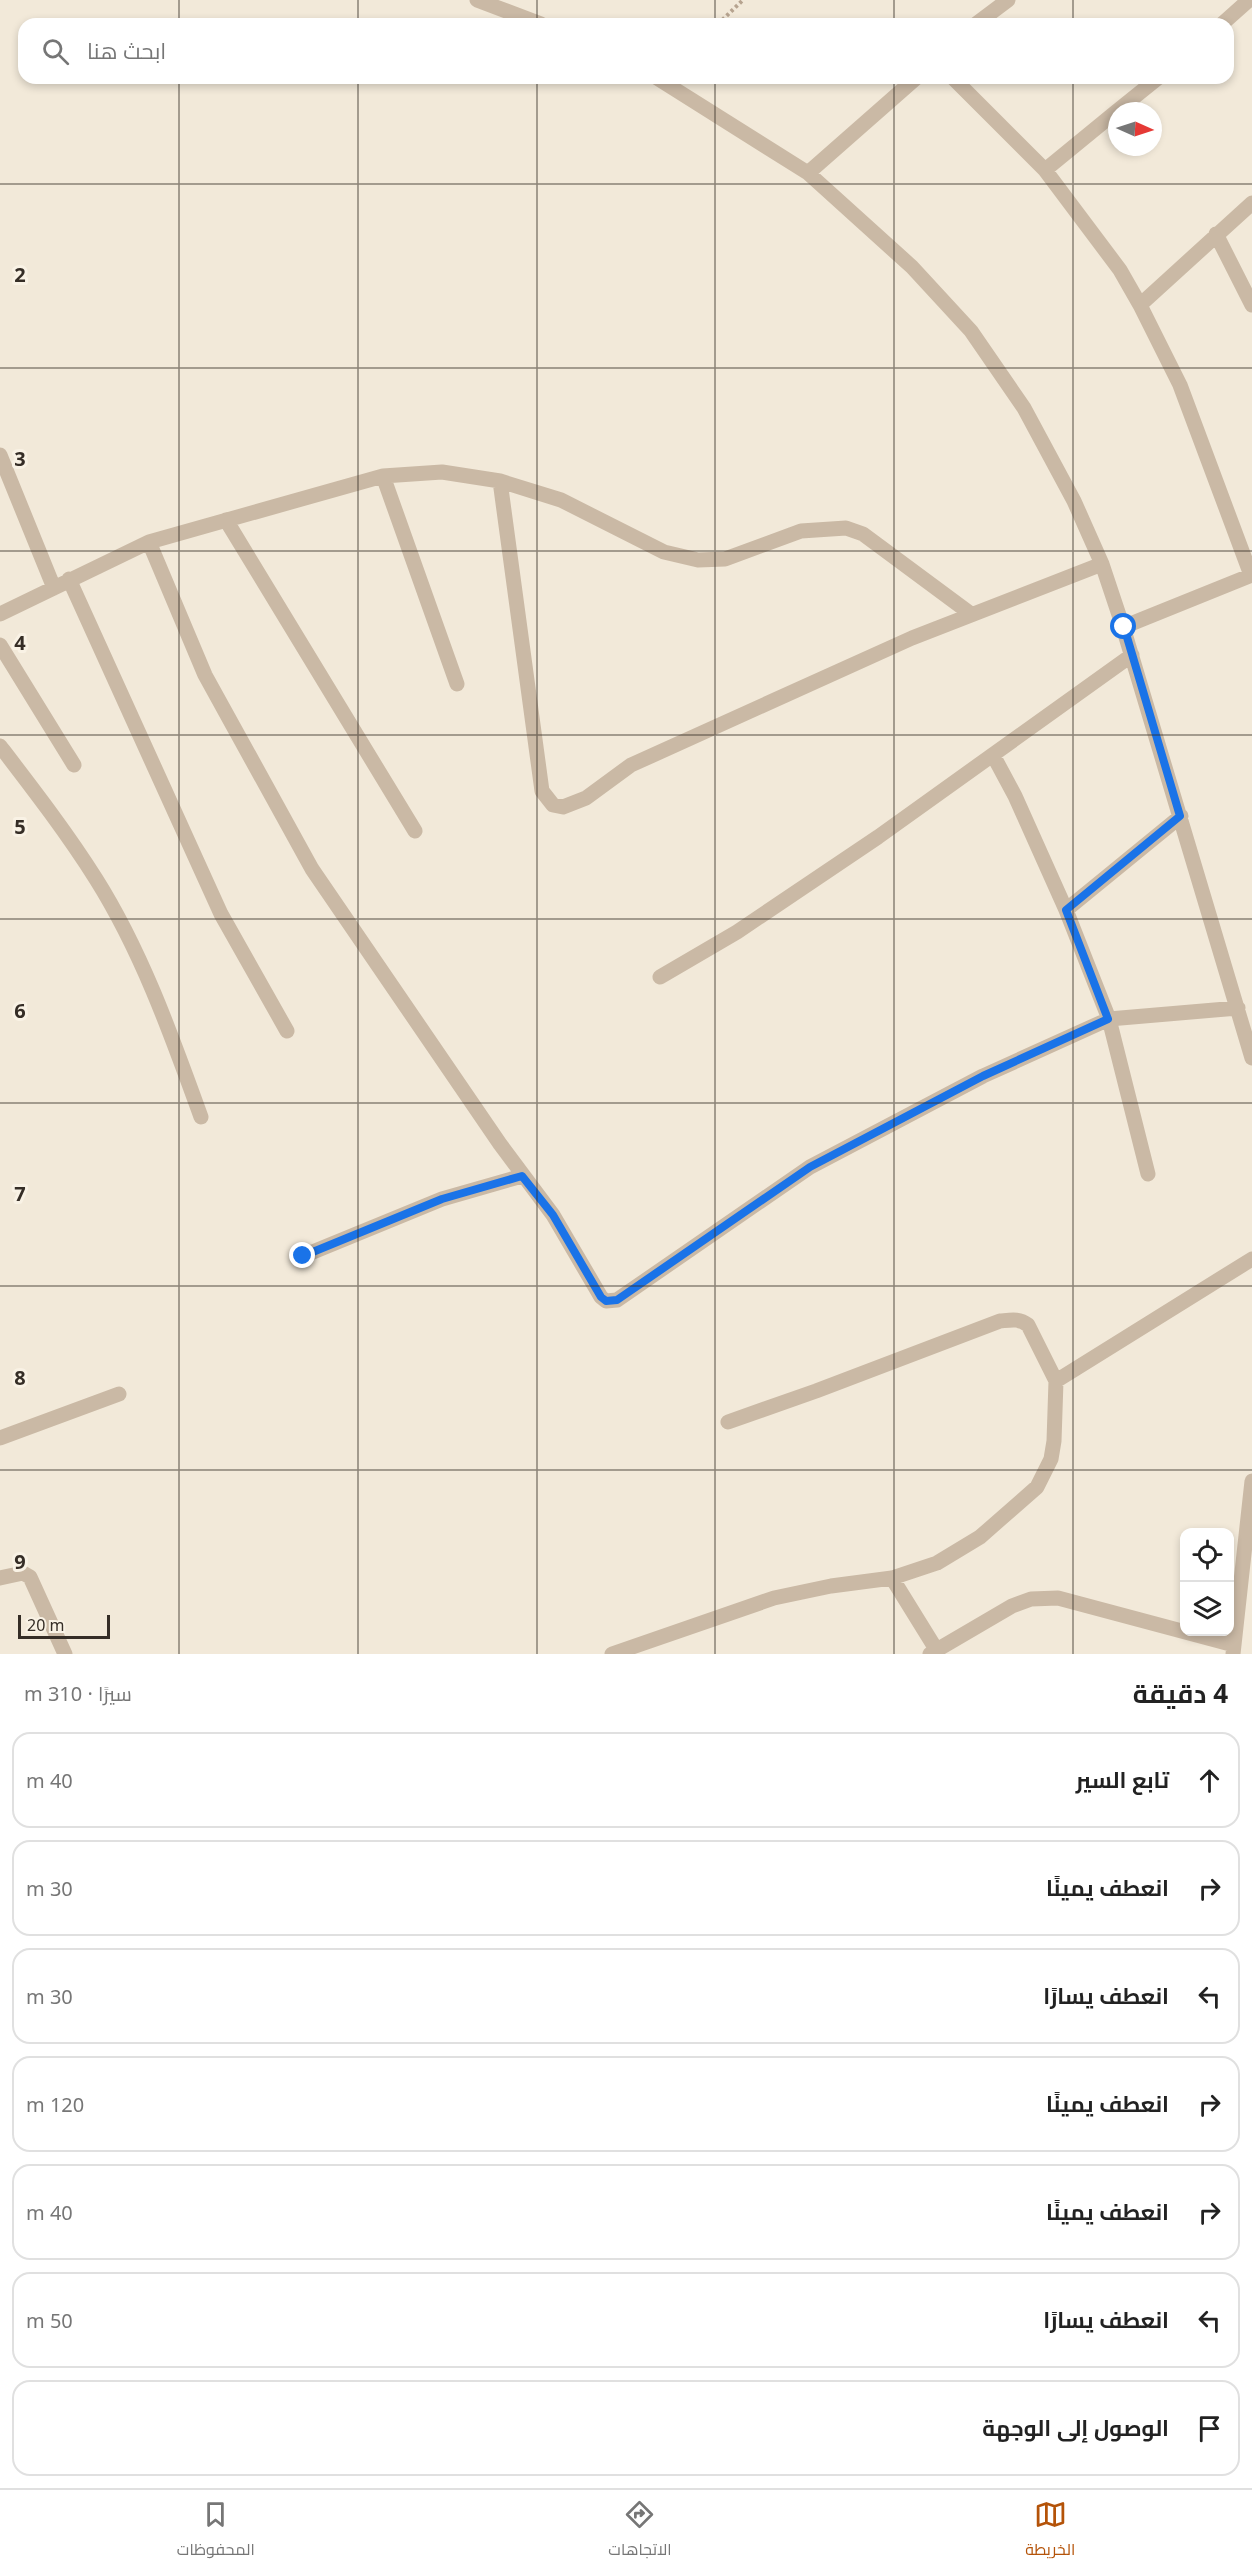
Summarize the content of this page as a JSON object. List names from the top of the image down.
{
  "scale_bar": "20 m",
  "north": "right",
  "page": {
    "search": "ابحث هنا",
    "scale": "20 m",
    "heading": ["4 دقيقة", "سيرًا · 310 m"],
    "list": [
      ["تابع السير", "40 m"],
      ["انعطف يمينًا", "30 m"],
      ["انعطف يسارًا", "30 m"],
      ["انعطف يمينًا", "120 m"],
      ["انعطف يمينًا", "40 m"],
      ["انعطف يسارًا", "50 m"],
      "الوصول إلى الوجهة"
    ],
    "nav": ["الخريطة", "الاتجاهات", "المحفوظات"]
  },
  "grid": {
    "rows": [
      "2",
      "3",
      "4",
      "5",
      "6",
      "7",
      "8",
      "9"
    ]
  }
}
